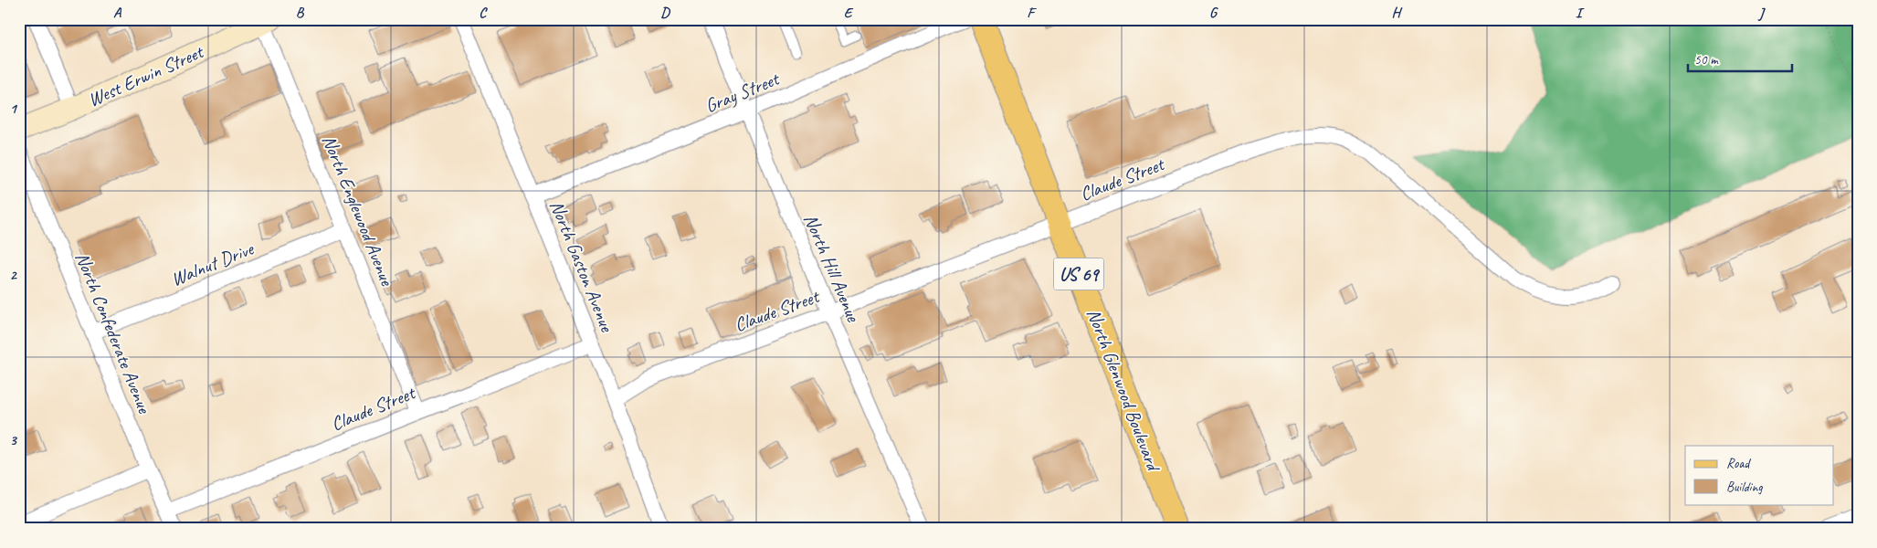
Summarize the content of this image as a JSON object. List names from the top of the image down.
{
  "streets": {
    "main road": ["West Erwin Street", "US 69", "North Glenwood Boulevard"],
    "street": [
      "Gray Street",
      "Claude Street",
      "North Englewood Avenue",
      "Walnut Drive",
      "North Gaston Avenue",
      "North Hill Avenue",
      "North Confederate Avenue"
    ]
  },
  "crossings": [
    ["West Erwin Street", "North Englewood Avenue"],
    ["Gray Street", "North Gaston Avenue"],
    ["Gray Street", "North Hill Avenue"],
    ["Claude Street", "North Englewood Avenue"],
    ["Claude Street", "North Gaston Avenue"],
    ["Claude Street", "North Hill Avenue"],
    ["Claude Street", "North Confederate Avenue"],
    ["Claude Street", "North Glenwood Boulevard"],
    ["North Englewood Avenue", "Walnut Drive"],
    ["Walnut Drive", "North Confederate Avenue"]
  ],
  "legend": ["Road", "Building"],
  "scale_bar": "50 m",
  "grid": {
    "columns": [
      "A",
      "B",
      "C",
      "D",
      "E",
      "F",
      "G",
      "H",
      "I",
      "J"
    ],
    "rows": ["1", "2", "3"]
  }
}
